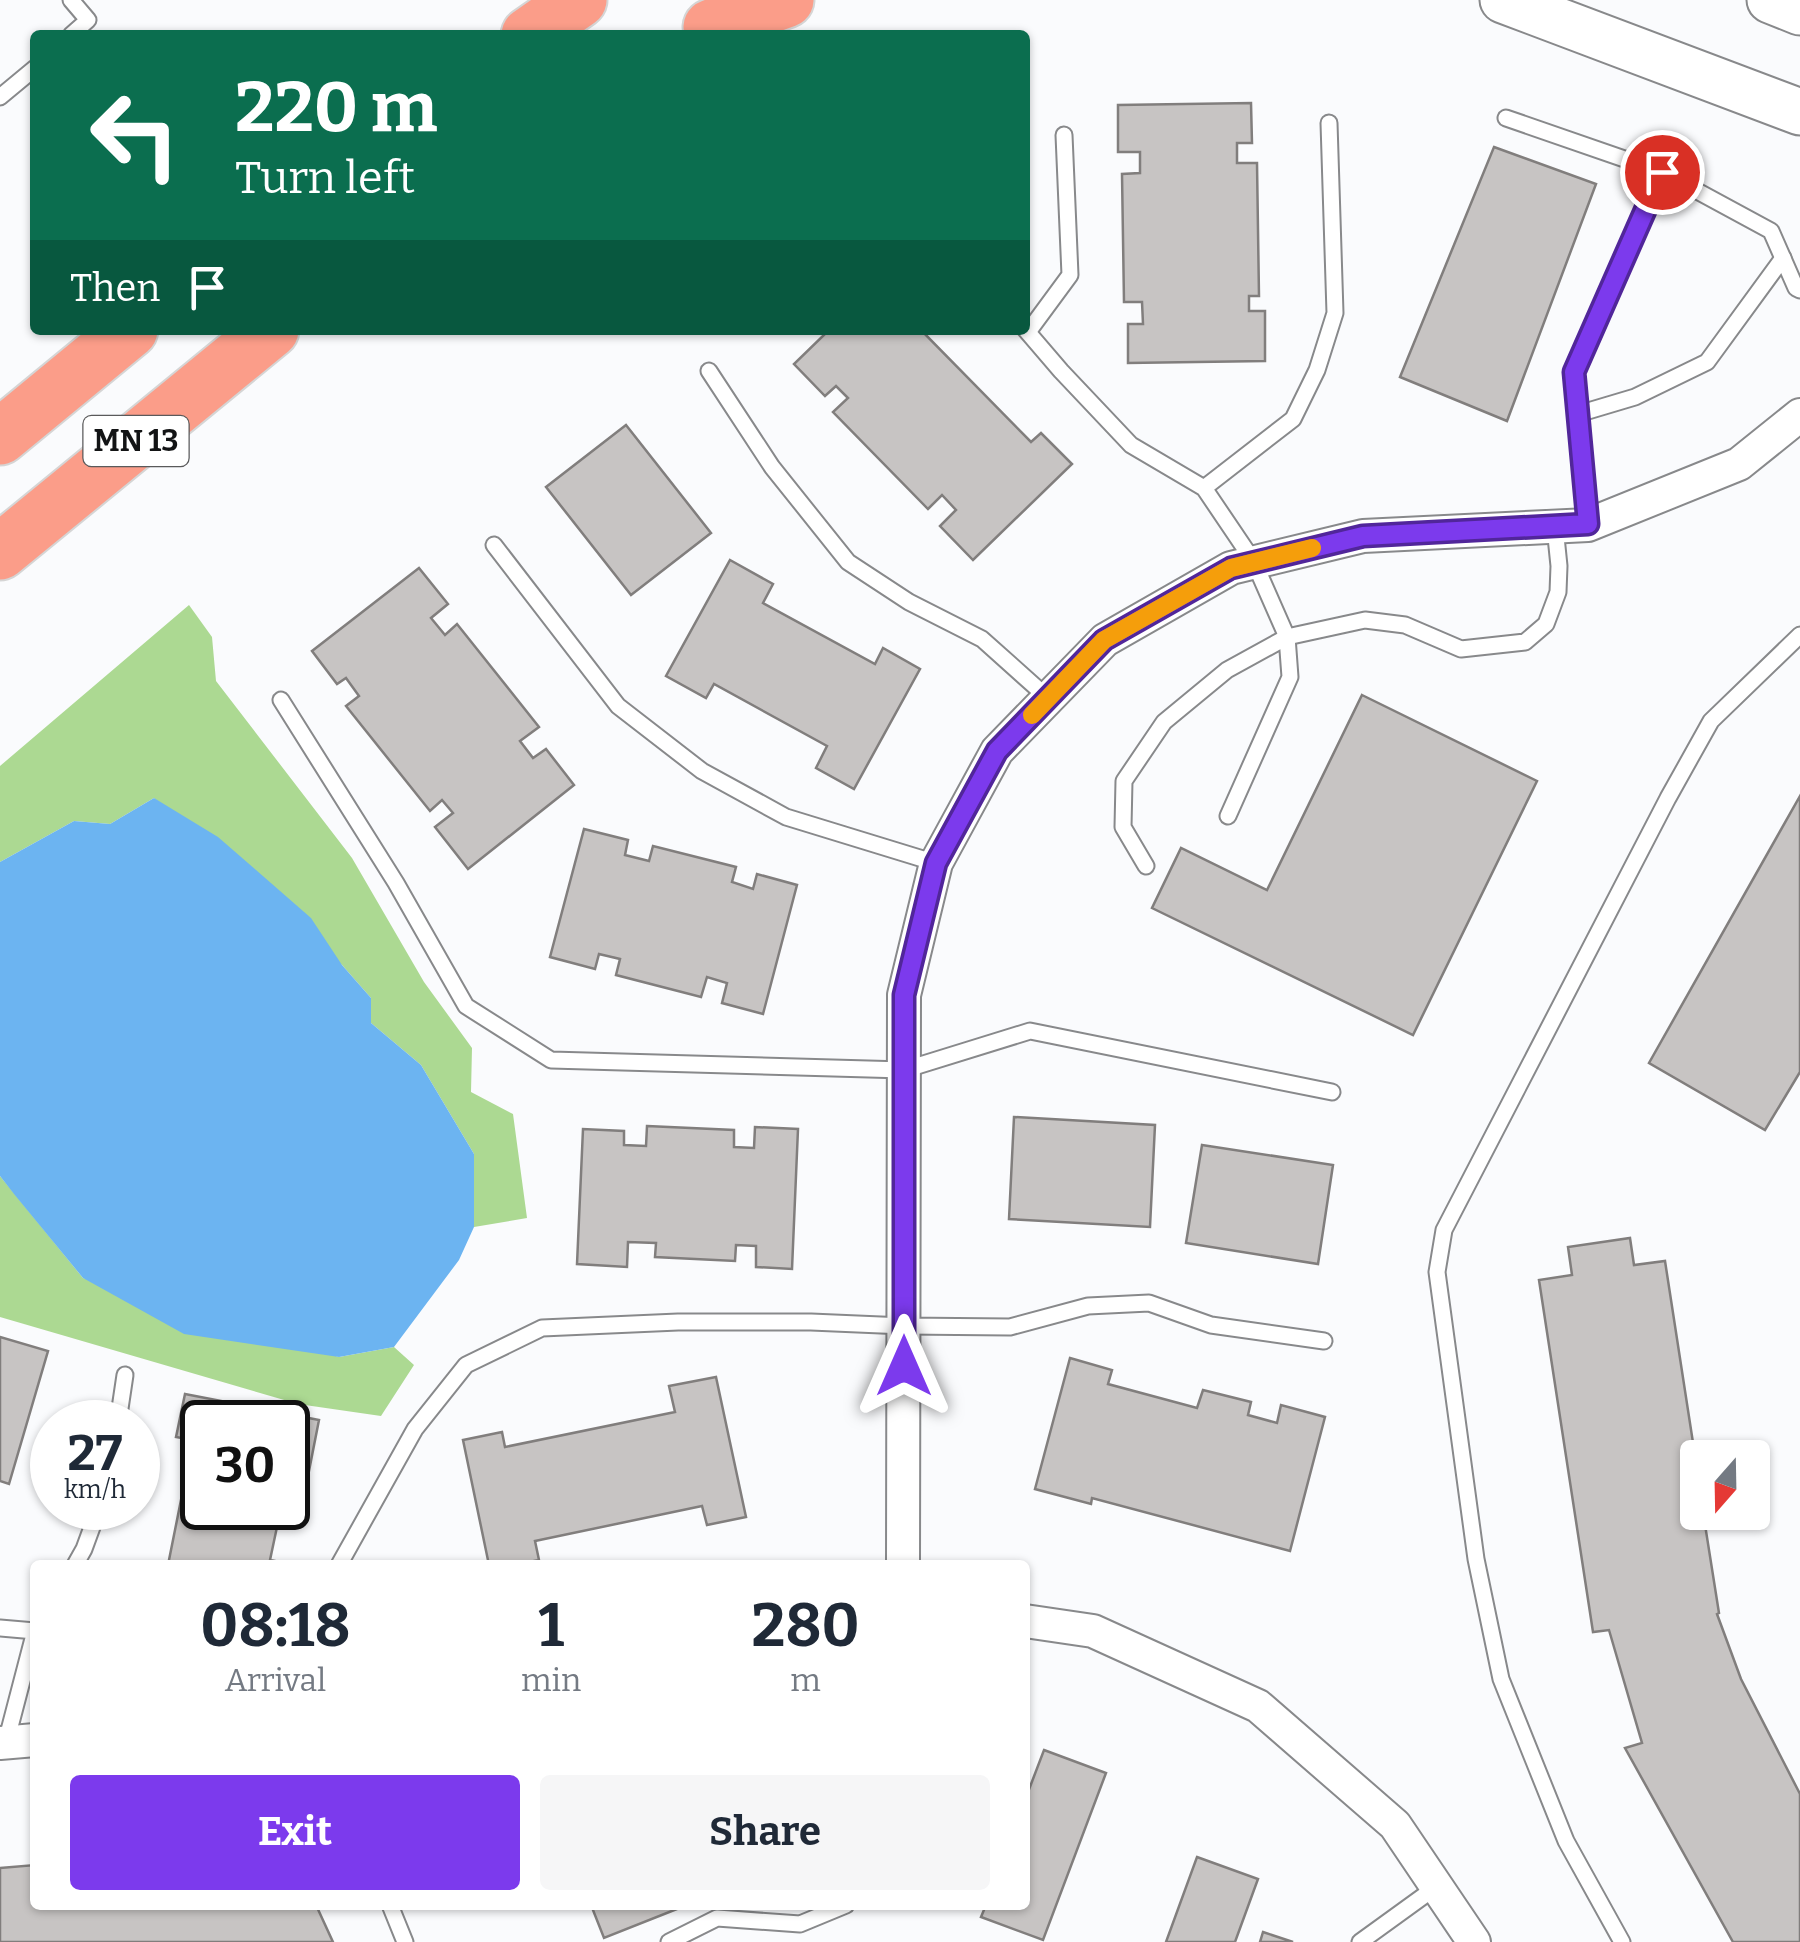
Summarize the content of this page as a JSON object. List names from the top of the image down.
{
  "streets": {
    "highway": ["MN 13"]
  },
  "north": "bottom",
  "page": {
    "turn": ["220 m", "Turn left"],
    "then": "Then",
    "speed": "27 km/h",
    "limit": "30",
    "eta": [
      "08:18",
      "Arrival",
      "1",
      "min",
      "280",
      "m"
    ],
    "buttons": ["Exit", "Share"]
  }
}
